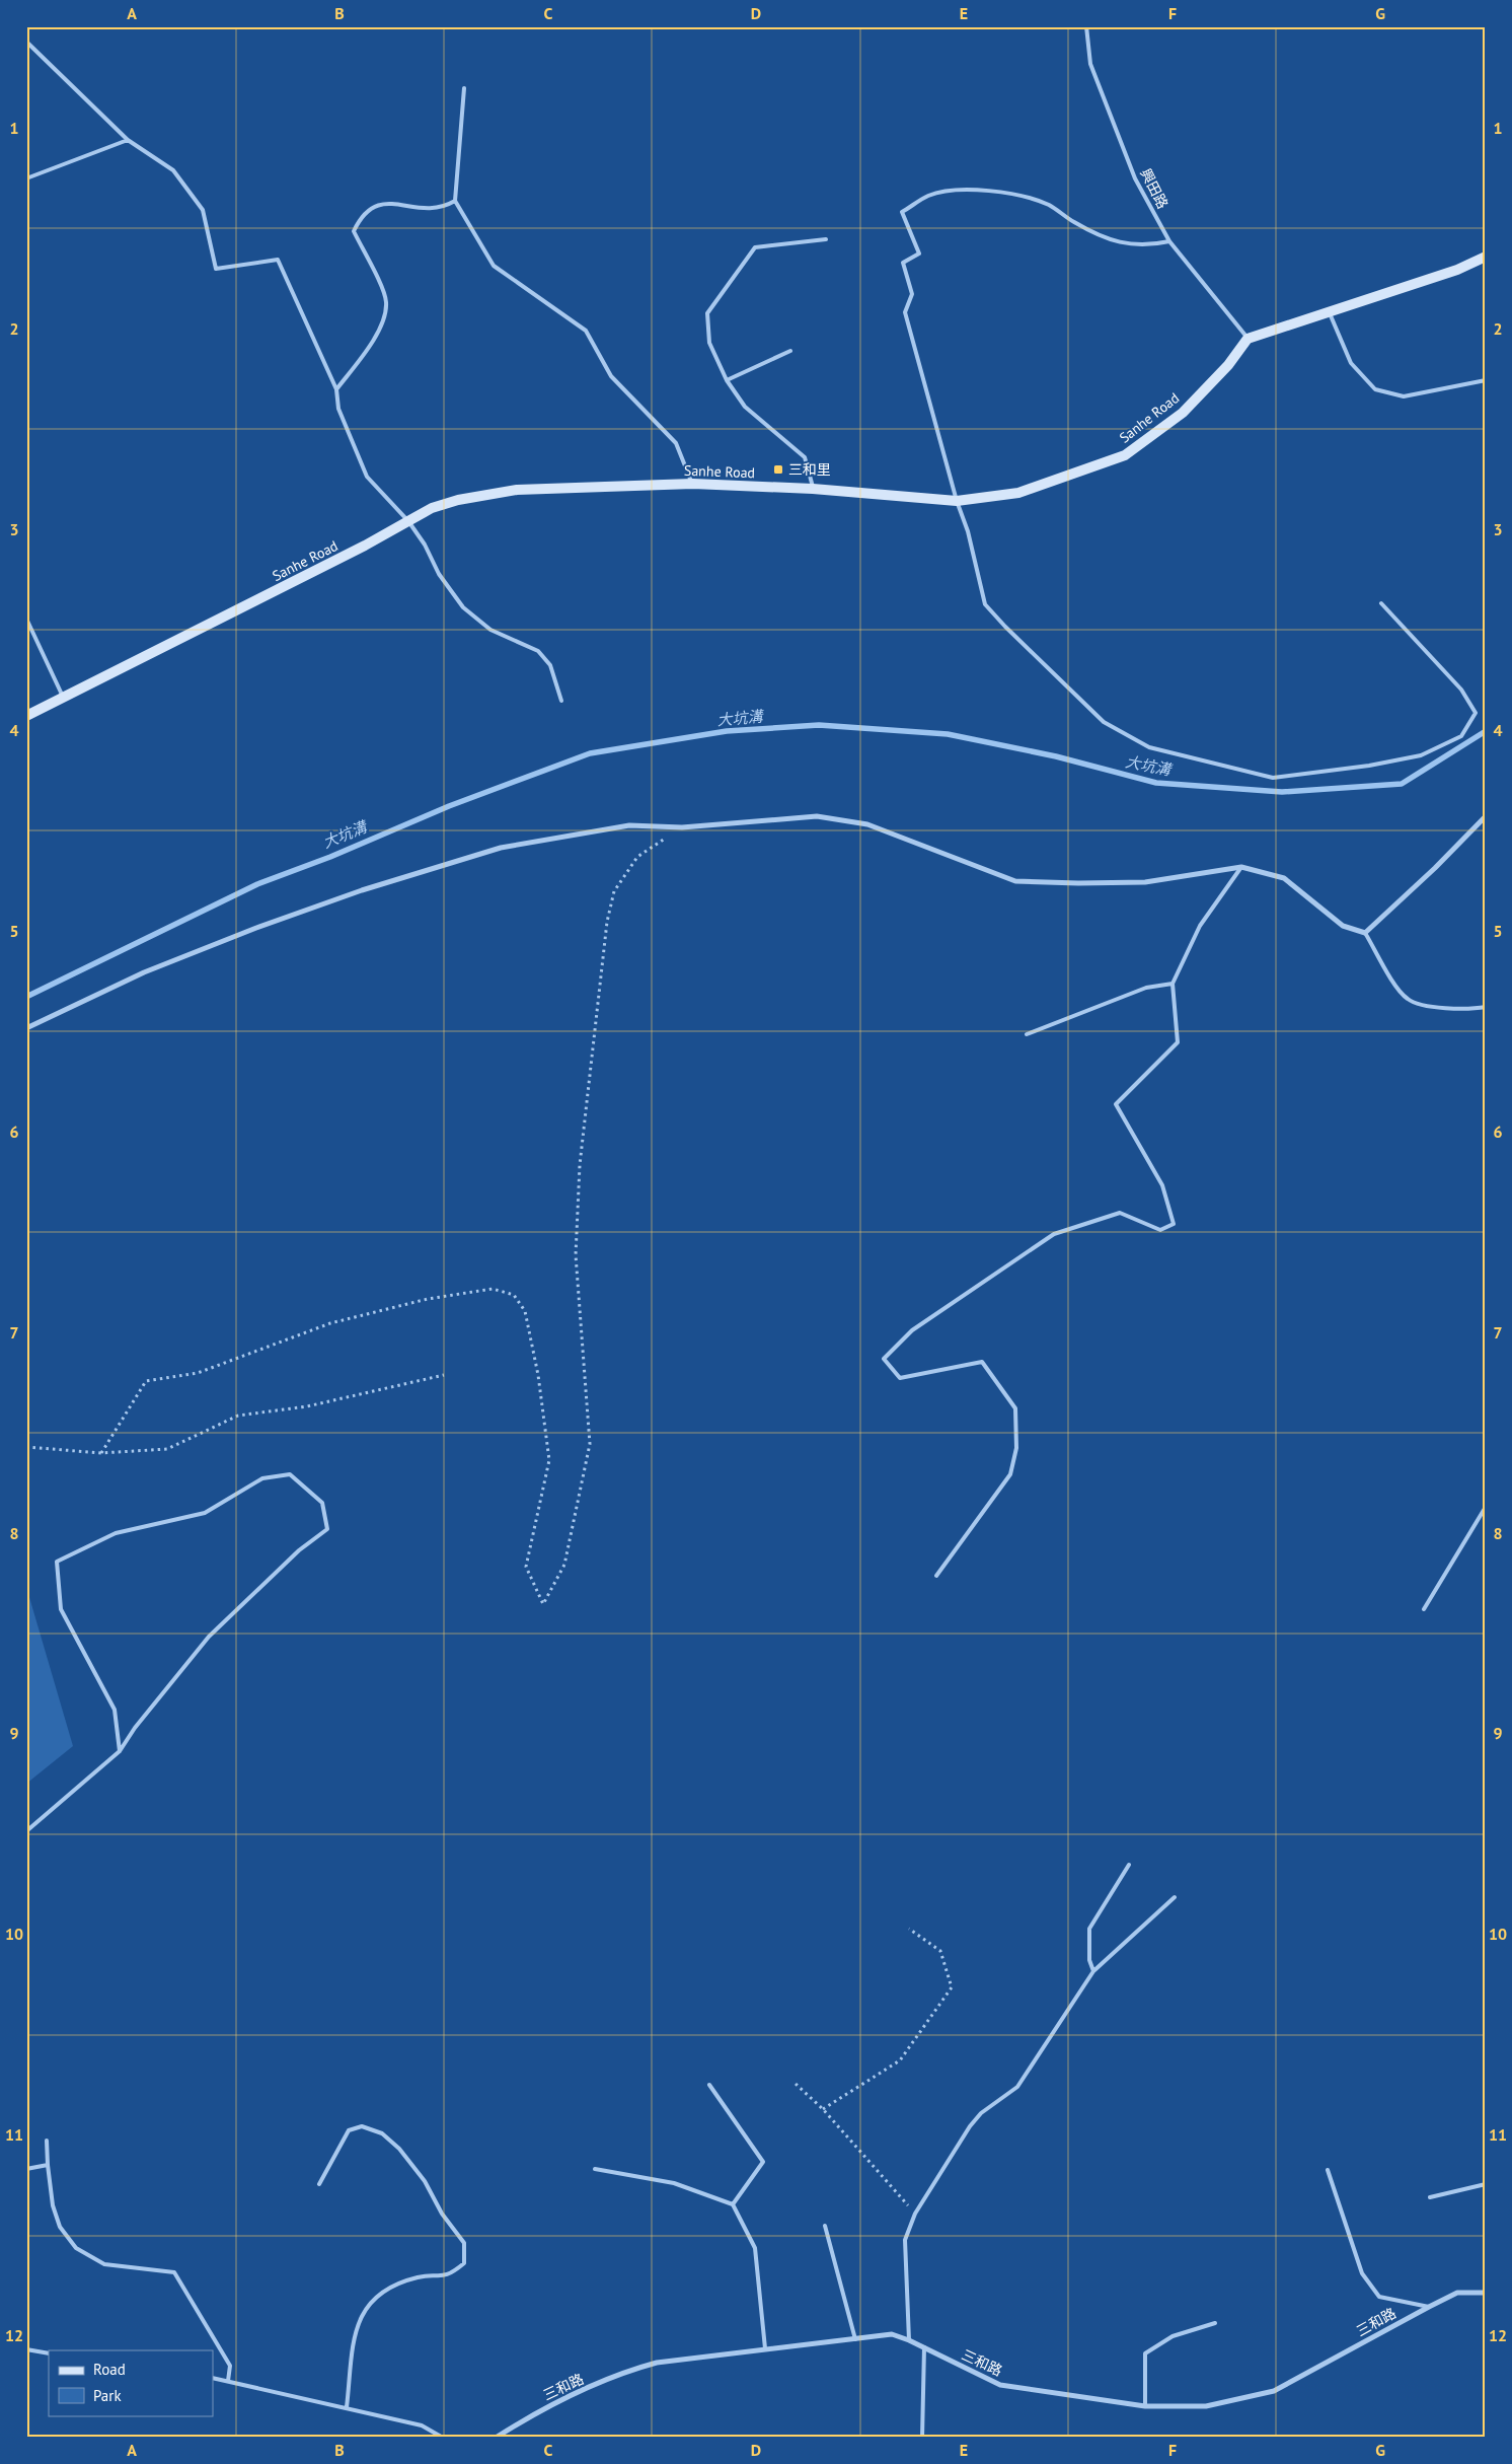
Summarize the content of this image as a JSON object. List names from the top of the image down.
{
  "streets": {
    "main road": ["Sanhe Road"],
    "street": ["三和路"],
    "lane": ["興田路"]
  },
  "crossings": [
    ["興田路", "Sanhe Road"]
  ],
  "water": ["大坑溝"],
  "places": {
    "transit": ["三和里"]
  },
  "legend": ["Road", "Park"],
  "grid": {
    "columns": [
      "A",
      "B",
      "C",
      "D",
      "E",
      "F",
      "G"
    ],
    "rows": [
      "1",
      "2",
      "3",
      "4",
      "5",
      "6",
      "7",
      "8",
      "9",
      "10",
      "11",
      "12"
    ]
  }
}
